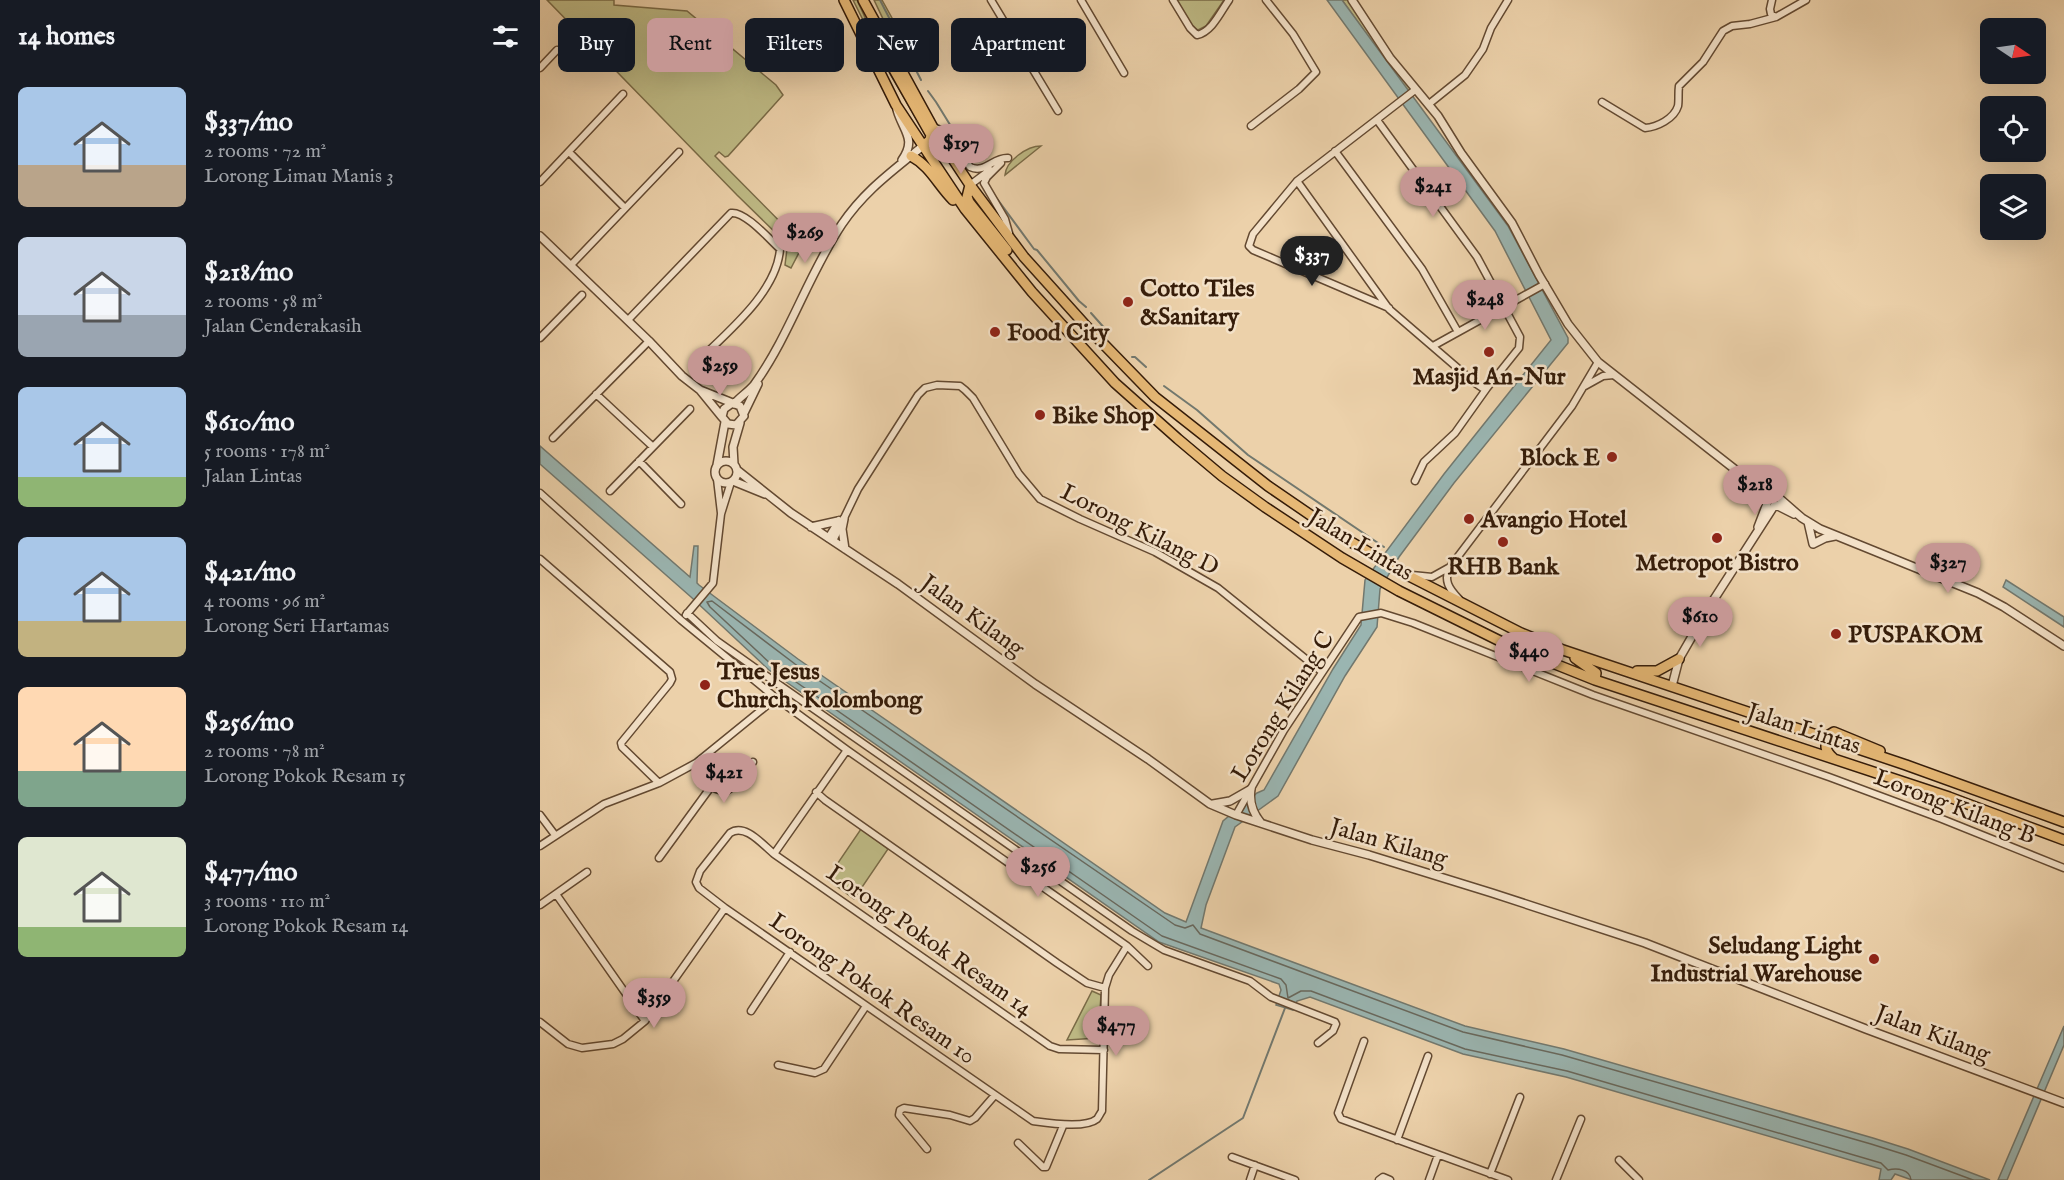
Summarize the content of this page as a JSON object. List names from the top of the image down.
{
  "streets": {
    "highway": ["Jalan Lintas"],
    "street": [
      "Lorong Kilang D",
      "Jalan Kilang",
      "Lorong Kilang C",
      "Lorong Kilang B",
      "Lorong Pokok Resam 14",
      "Lorong Pokok Resam 10"
    ]
  },
  "crossings": [
    ["Lorong Kilang D", "Lorong Kilang C"],
    ["Jalan Kilang", "Lorong Kilang C"],
    ["Lorong Kilang C", "Lorong Kilang B"],
    ["Lorong Pokok Resam 14", "Lorong Pokok Resam 10"]
  ],
  "places": [
    "Cotto Tiles &Sanitary",
    "Food City",
    "Masjid An-Nur",
    "Bike Shop",
    "Block E",
    "Avangio Hotel",
    "Metropot Bistro",
    "RHB Bank",
    "PUSPAKOM",
    "True Jesus Church, Kolombong",
    "Seludang Light Industrial Warehouse"
  ],
  "north": "right",
  "page": {
    "heading": "14 homes",
    "chip": [
      "Buy",
      "Rent",
      "Filters",
      "New",
      "Apartment"
    ],
    "list": [
      {
        "name": "$337/mo",
        "note": "2 rooms · 72 m² · Lorong Limau Manis 3"
      },
      {
        "name": "$218/mo",
        "note": "2 rooms · 58 m² · Jalan Cenderakasih"
      },
      {
        "name": "$610/mo",
        "note": "5 rooms · 178 m² · Jalan Lintas"
      },
      {
        "name": "$421/mo",
        "note": "4 rooms · 96 m² · Lorong Seri Hartamas"
      },
      {
        "name": "$256/mo",
        "note": "2 rooms · 78 m² · Lorong Pokok Resam 15"
      },
      {
        "name": "$477/mo",
        "note": "3 rooms · 110 m² · Lorong Pokok Resam 14"
      }
    ],
    "price": [
      "$197",
      "$241",
      "$269",
      "$337",
      "$248",
      "$259",
      "$218",
      "$327",
      "$610",
      "$440",
      "$421",
      "$256",
      "$359",
      "$477"
    ]
  }
}
